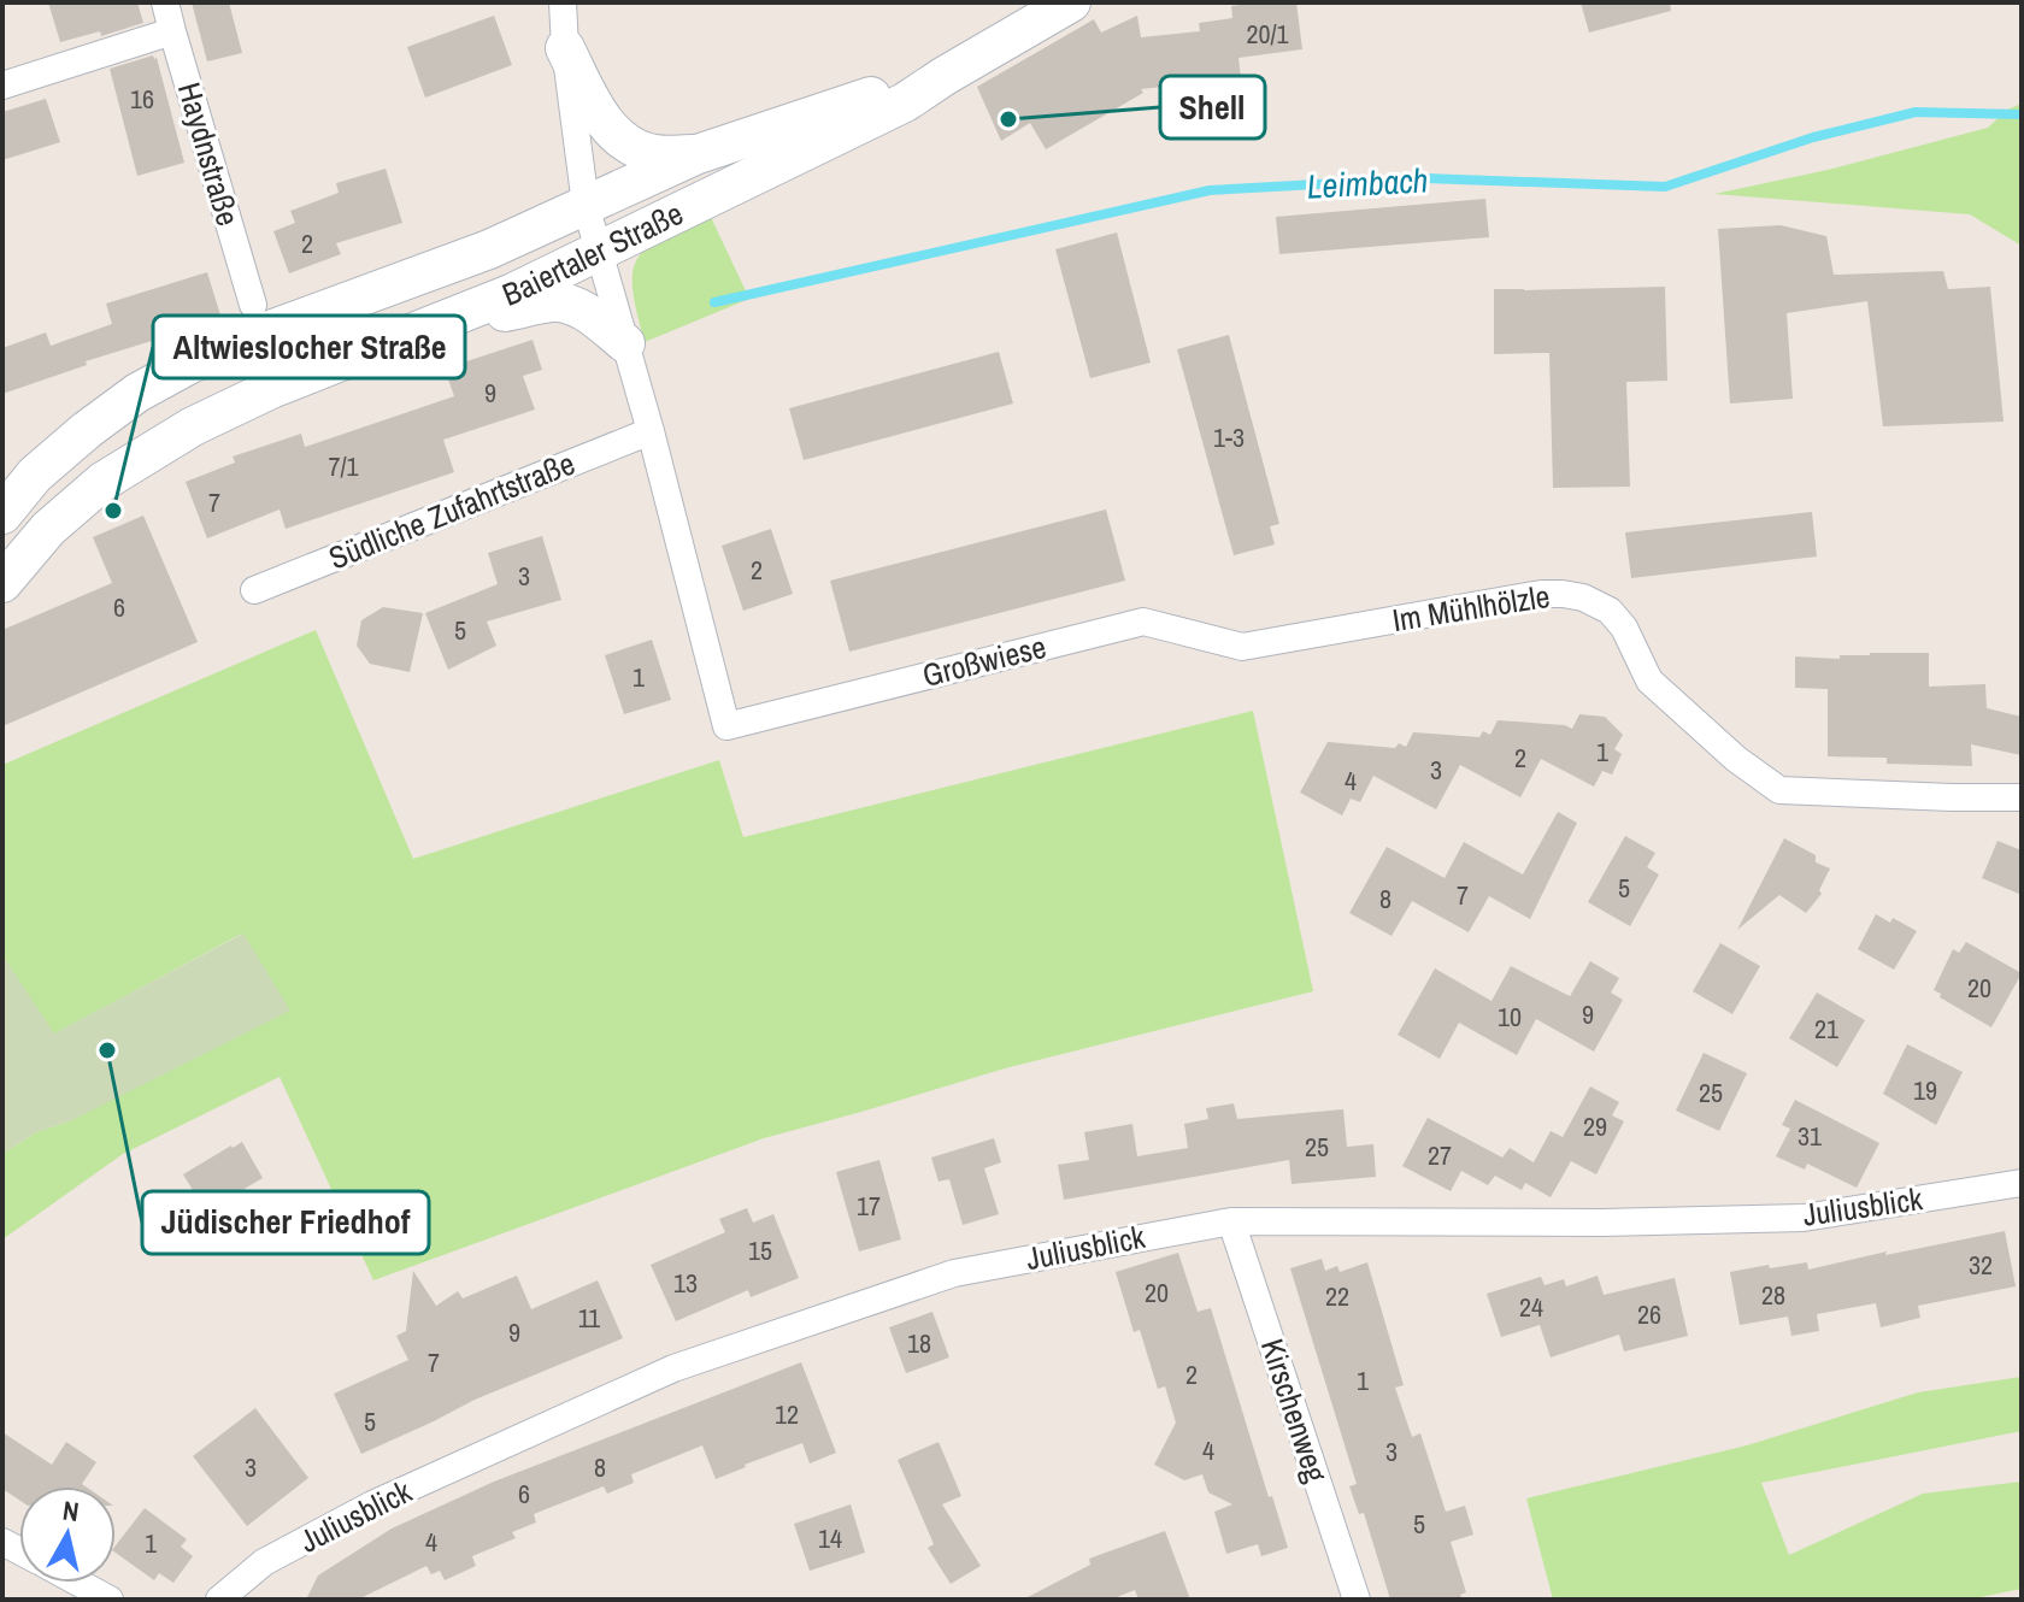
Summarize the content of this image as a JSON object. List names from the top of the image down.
{
  "streets": {
    "main road": ["Baiertaler Straße"],
    "street": [
      "Haydnstraße",
      "Südliche Zufahrtstraße",
      "Im Mühlhölzle",
      "Großwiese",
      "Juliusblick",
      "Kirschenweg"
    ]
  },
  "crossings": [
    ["Südliche Zufahrtstraße", "Großwiese"],
    ["Im Mühlhölzle", "Großwiese"],
    ["Juliusblick", "Kirschenweg"]
  ],
  "water": ["Leimbach"],
  "places": ["Shell", "Altwieslocher Straße", "Jüdischer Friedhof"],
  "house_numbers": [
    "20/1",
    "16",
    "2",
    "9",
    "1-3",
    "7/1",
    "7",
    "2",
    "3",
    "6",
    "5",
    "1",
    "1",
    "2",
    "3",
    "4",
    "5",
    "7",
    "8",
    "20",
    "9",
    "10",
    "21",
    "19",
    "25",
    "29",
    "31",
    "25",
    "27",
    "17",
    "15",
    "32",
    "13",
    "20",
    "28",
    "22",
    "24",
    "26",
    "11",
    "9",
    "18",
    "7",
    "2",
    "1",
    "12",
    "5",
    "4",
    "3",
    "3",
    "8",
    "6",
    "5",
    "14",
    "4",
    "1"
  ],
  "north": "top"
}
